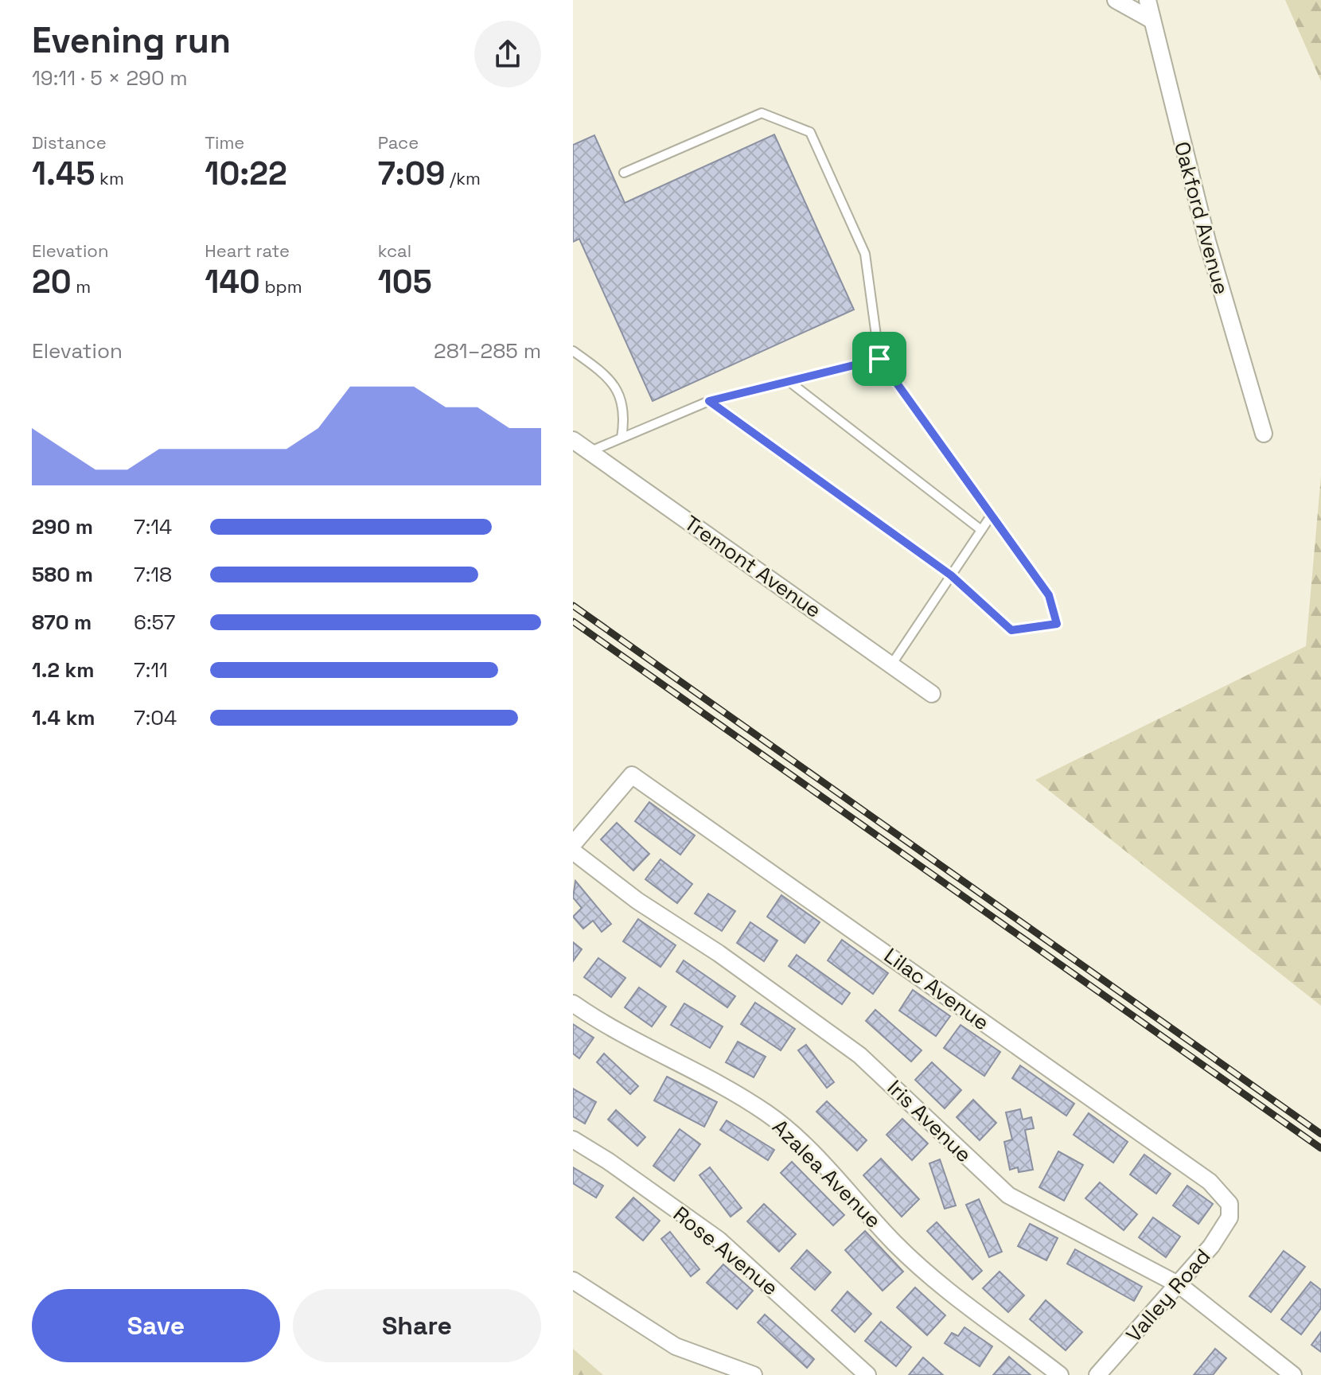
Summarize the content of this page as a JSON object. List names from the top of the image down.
{
  "streets": {
    "street": [
      "Oakford Avenue",
      "Tremont Avenue",
      "Lilac Avenue",
      "Iris Avenue",
      "Azalea Avenue",
      "Rose Avenue",
      "Valley Road"
    ]
  },
  "crossings": [
    ["Lilac Avenue", "Valley Road"],
    ["Iris Avenue", "Valley Road"]
  ],
  "page": {
    "heading": ["Evening run", "19:11 · 5 × 290 m"],
    "stats": [
      ["Distance", "1.45 km"],
      ["Time", "10:22"],
      ["Pace", "7:09 /km"],
      ["Elevation", "20 m"],
      ["Heart rate", "140 bpm"],
      ["kcal", "105"]
    ],
    "chart": ["Elevation", "281–285 m"],
    "list": [
      {
        "name": "290 m",
        "note": "7:14"
      },
      {
        "name": "580 m",
        "note": "7:18"
      },
      {
        "name": "870 m",
        "note": "6:57"
      },
      {
        "name": "1.2 km",
        "note": "7:11"
      },
      {
        "name": "1.4 km",
        "note": "7:04"
      }
    ],
    "buttons": ["Save", "Share"]
  }
}
